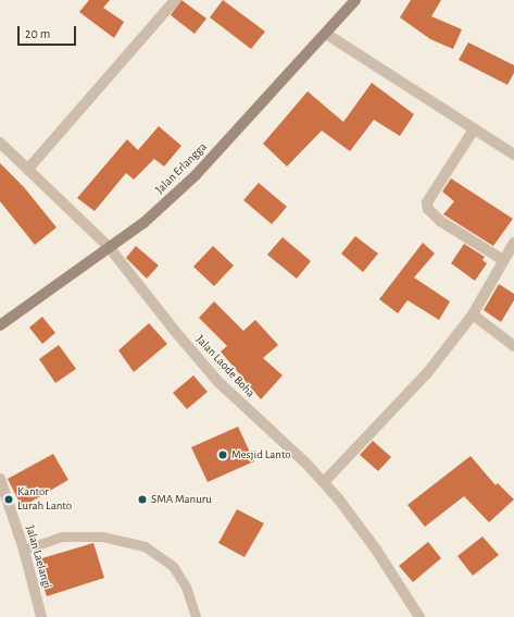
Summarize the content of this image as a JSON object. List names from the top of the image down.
{
  "streets": {
    "street": ["Jalan Erlangga", "Jalan Laode Boha", "Jalan Laelangi"]
  },
  "crossings": [
    ["Jalan Erlangga", "Jalan Laode Boha"]
  ],
  "places": ["Mesjid Lanto", "Kantor Lurah Lanto", "SMA Manuru"],
  "scale_bar": "20 m"
}
